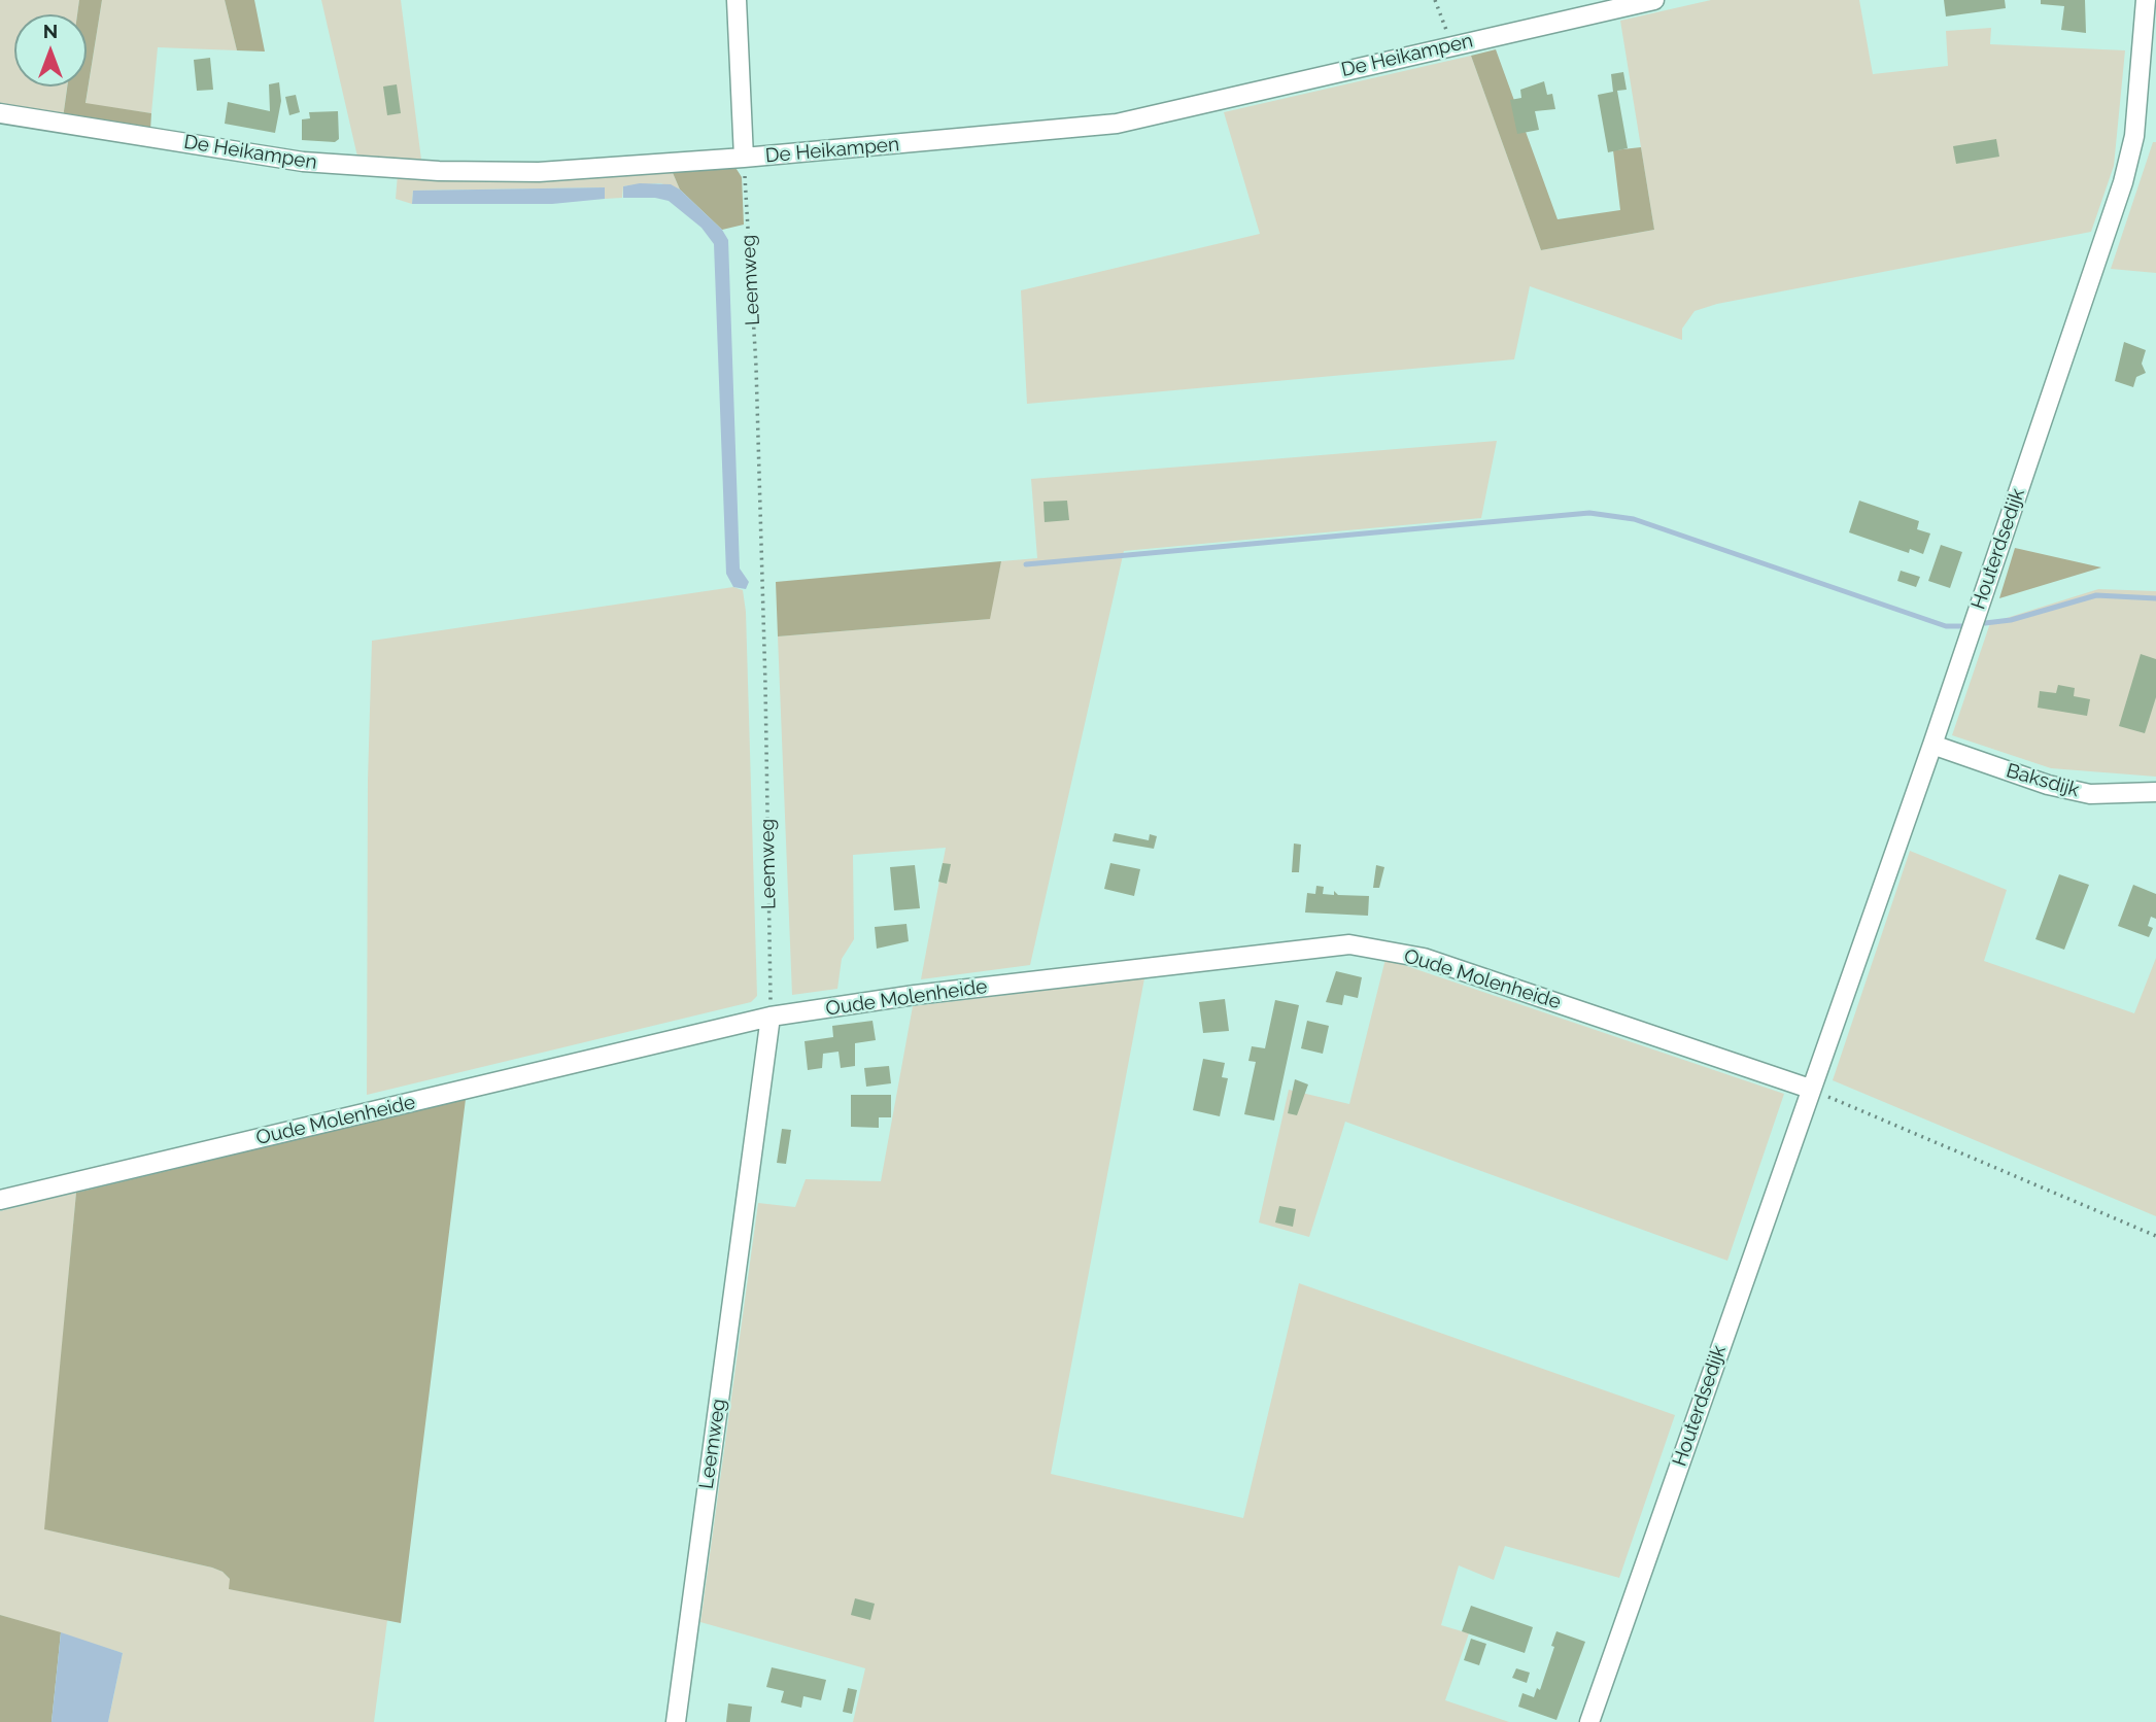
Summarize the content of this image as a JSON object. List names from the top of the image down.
{
  "streets": {
    "street": [
      "De Heikampen",
      "Leemweg",
      "Houterdsedijk",
      "Baksdijk",
      "Oude Molenheide"
    ]
  },
  "crossings": [
    ["De Heikampen", "Leemweg"],
    ["Leemweg", "Oude Molenheide"],
    ["Houterdsedijk", "Baksdijk"],
    ["Houterdsedijk", "Oude Molenheide"]
  ],
  "north": "top"
}
